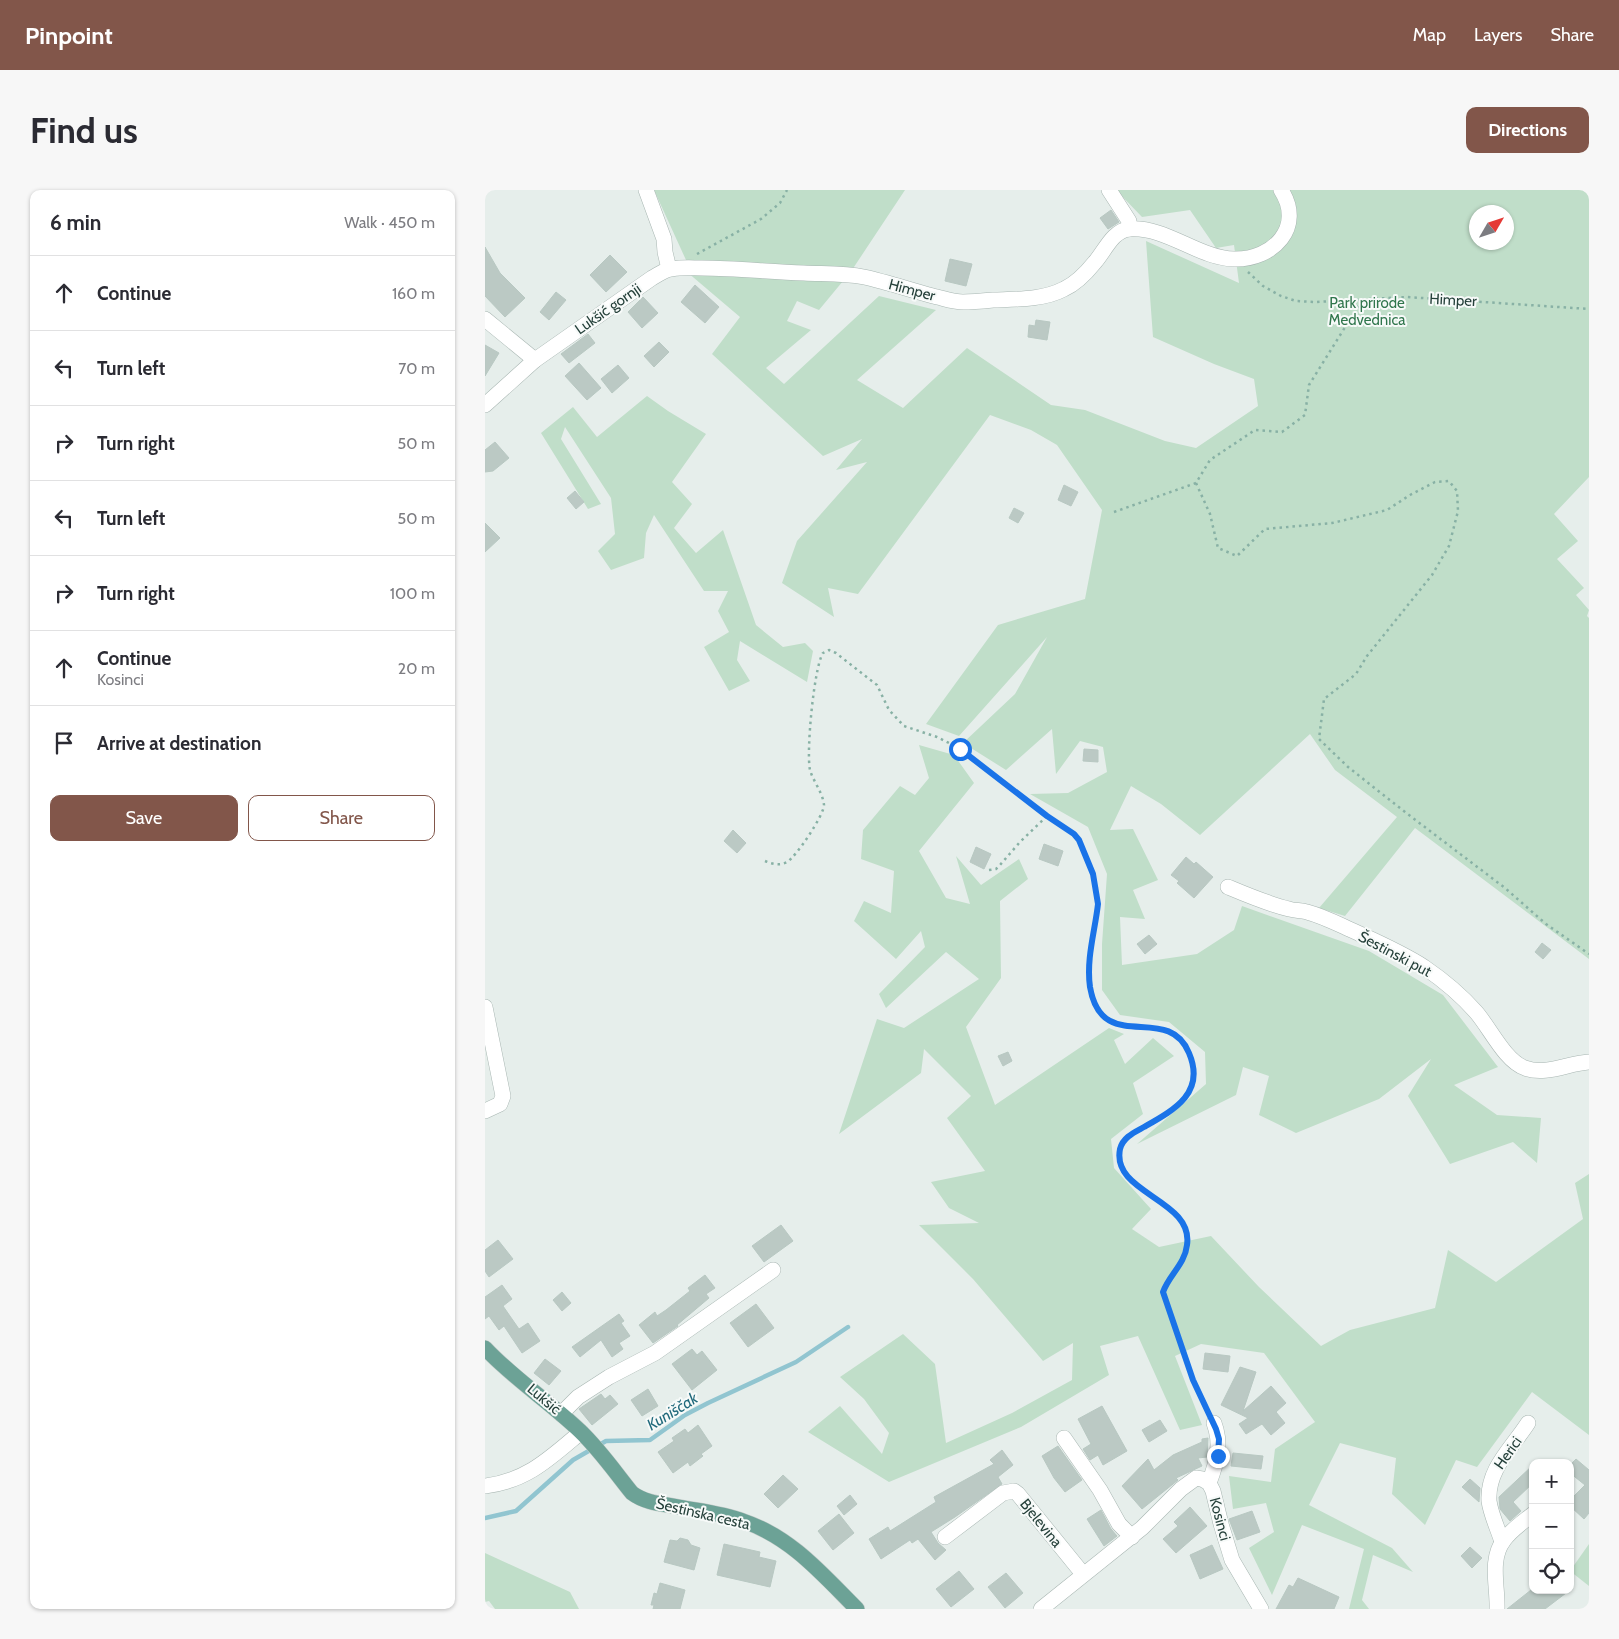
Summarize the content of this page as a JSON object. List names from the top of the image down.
{
  "streets": {
    "main road": ["Lukšić", "Šestinska cesta"],
    "street": [
      "Himper",
      "Lukšić gornji",
      "Šestinski put",
      "Herici",
      "Kosinci",
      "Bjelevina"
    ]
  },
  "crossings": [
    ["Himper", "Lukšić gornji"],
    ["Lukšić", "Šestinska cesta"]
  ],
  "water": ["Kuniščak"],
  "parks": ["Park prirode Medvednica"],
  "north": "top right",
  "page": {
    "header": "Pinpoint",
    "nav": ["Map", "Layers", "Share"],
    "buttons": [
      "Directions",
      ["Save", "Share"]
    ],
    "title": "Find us",
    "heading": ["6 min", "Walk · 450 m"],
    "list": [
      ["Continue", "160 m"],
      ["Turn left", "70 m"],
      ["Turn right", "50 m"],
      ["Turn left", "50 m"],
      ["Turn right", "100 m"],
      ["Continue", "Kosinci", "20 m"],
      "Arrive at destination"
    ],
    "map_buttons": ["+", "−"]
  }
}
